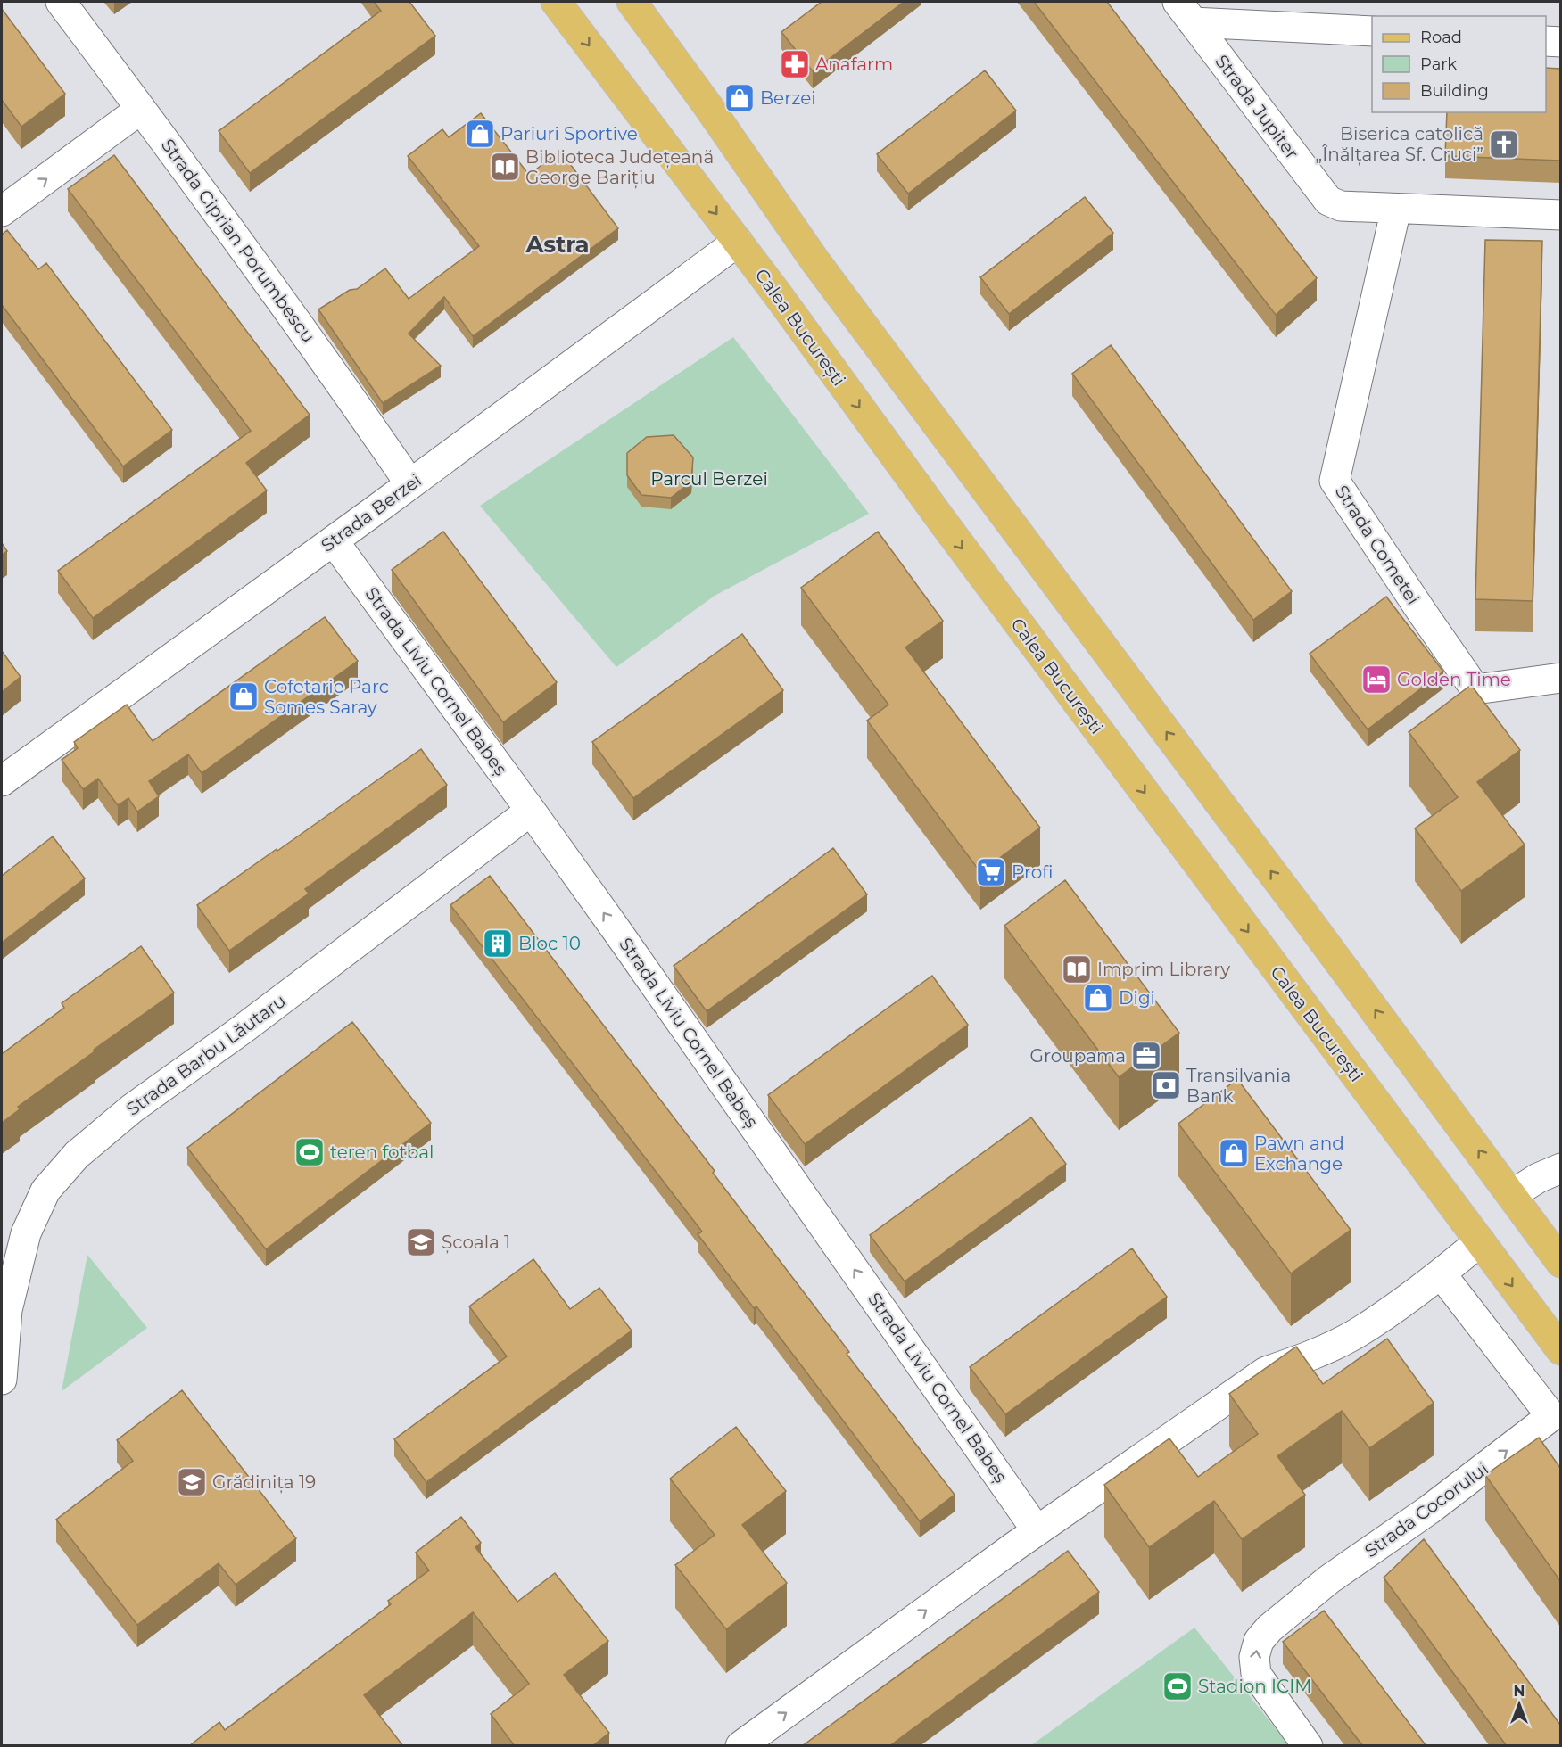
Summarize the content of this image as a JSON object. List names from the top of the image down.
{
  "streets": {
    "main road": ["Calea București"],
    "street": [
      "Strada Jupiter",
      "Strada Ciprian Porumbescu",
      "Strada Berzei",
      "Strada Cometei",
      "Strada Liviu Cornel Babeș",
      "Strada Barbu Lăutaru",
      "Strada Cocorului"
    ]
  },
  "crossings": [
    ["Strada Jupiter", "Strada Cometei"],
    ["Strada Ciprian Porumbescu", "Strada Berzei"],
    ["Calea București", "Strada Berzei"],
    ["Strada Berzei", "Strada Liviu Cornel Babeș"],
    ["Strada Liviu Cornel Babeș", "Strada Barbu Lăutaru"]
  ],
  "one_way": ["Strada Liviu Cornel Babeș"],
  "districts": ["Astra"],
  "parks": ["Parcul Berzei"],
  "places": {
    "pharmacy": ["Anafarm"],
    "shop": [
      "Berzei",
      "Pariuri Sportive",
      "Cofetarie Parc Somes Saray",
      "Digi",
      "Pawn and Exchange"
    ],
    "church": ["Biserica catolică „Înălțarea Sf. Cruci”"],
    "library": ["Biblioteca Județeană George Barițiu", "Imprim Library"],
    "hotel": ["Golden Time"],
    "supermarket": ["Profi"],
    "building": ["Bloc 10"],
    "office": ["Groupama"],
    "bank": ["Transilvania Bank"],
    "sports": ["teren fotbal", "Stadion ICIM"],
    "school or university": ["Școala 1", "Grădinița 19"]
  },
  "legend": ["Road", "Park", "Building"],
  "north": "top"
}
